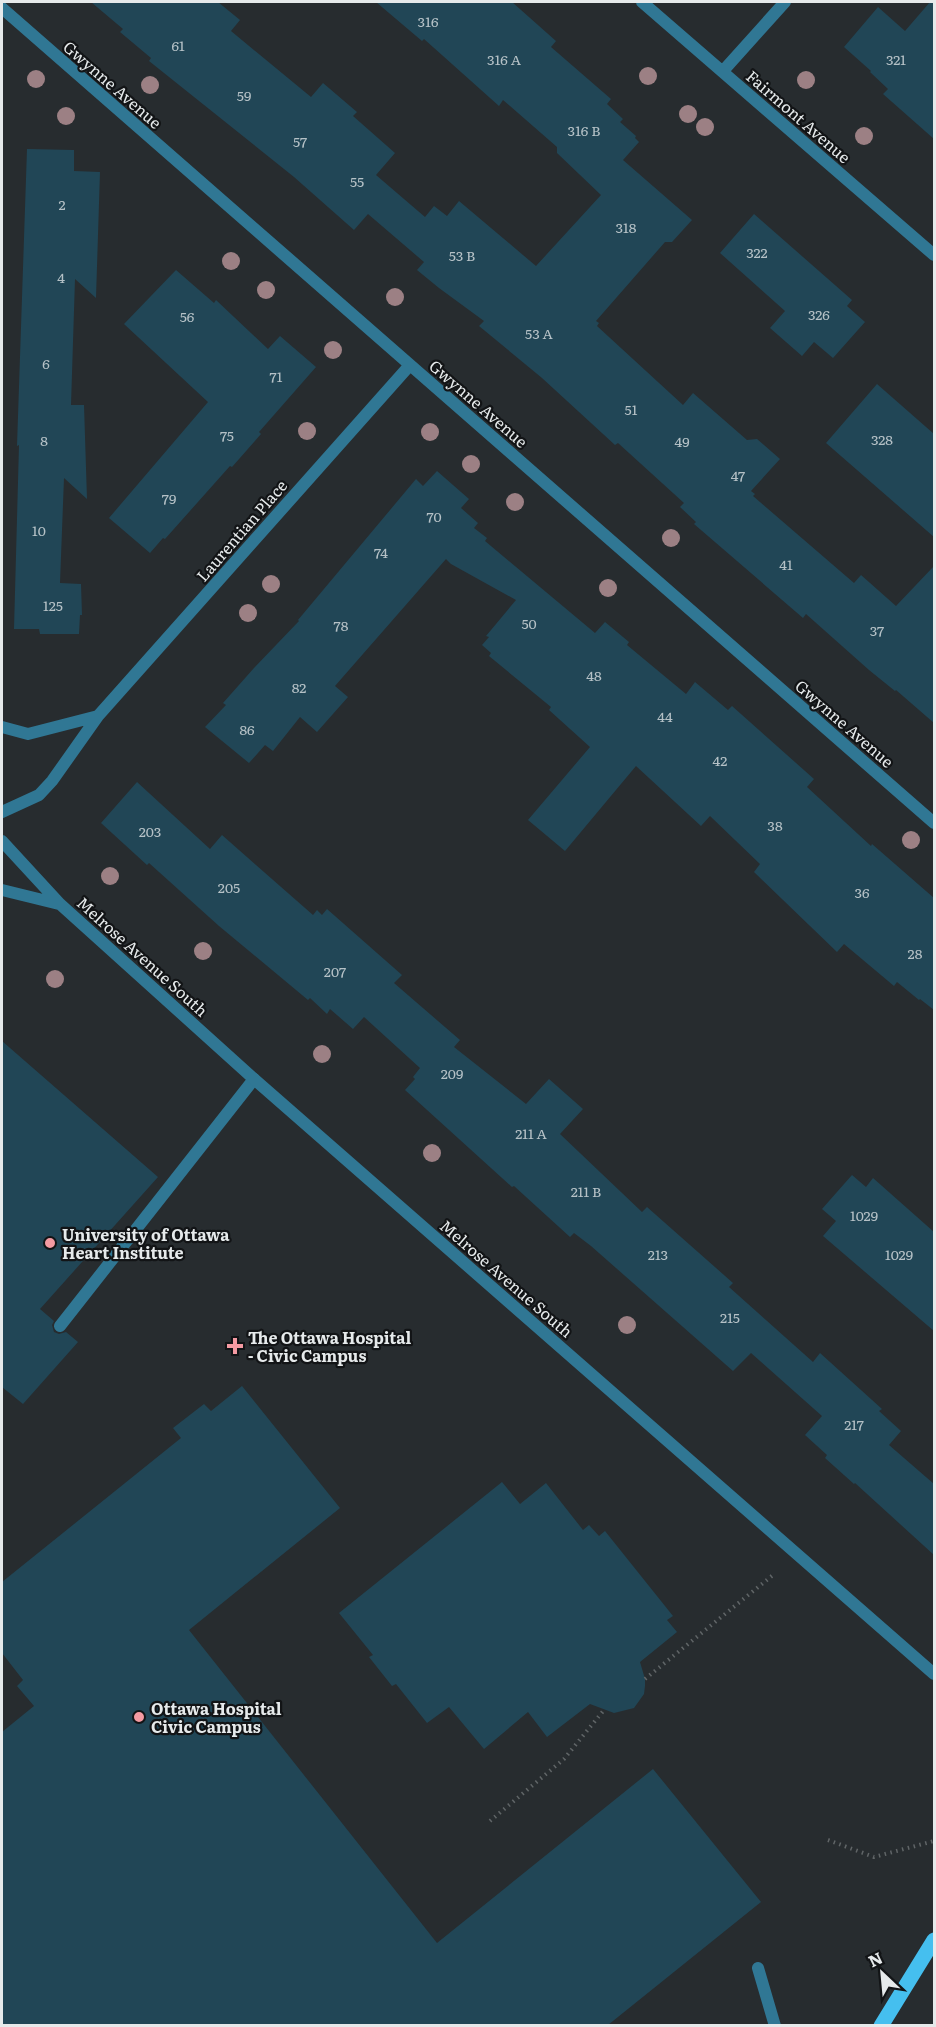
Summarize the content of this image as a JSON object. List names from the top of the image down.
{
  "streets": {
    "street": [
      "Gwynne Avenue",
      "Fairmont Avenue",
      "Laurentian Place",
      "Melrose Avenue South"
    ]
  },
  "crossings": [
    ["Gwynne Avenue", "Laurentian Place"]
  ],
  "places": {
    "other": ["University of Ottawa Heart Institute", "Ottawa Hospital Civic Campus"],
    "health": ["The Ottawa Hospital - Civic Campus"]
  },
  "house_numbers": [
    "316",
    "61",
    "316 A",
    "321",
    "59",
    "316 B",
    "57",
    "55",
    "2",
    "318",
    "322",
    "53 B",
    "4",
    "326",
    "56",
    "53 A",
    "6",
    "71",
    "51",
    "75",
    "328",
    "8",
    "49",
    "47",
    "79",
    "70",
    "10",
    "74",
    "41",
    "125",
    "50",
    "78",
    "37",
    "48",
    "82",
    "44",
    "86",
    "42",
    "38",
    "203",
    "205",
    "36",
    "28",
    "207",
    "209",
    "211 A",
    "211 B",
    "1029",
    "213",
    "1029",
    "215",
    "217"
  ],
  "north": "top left"
}
